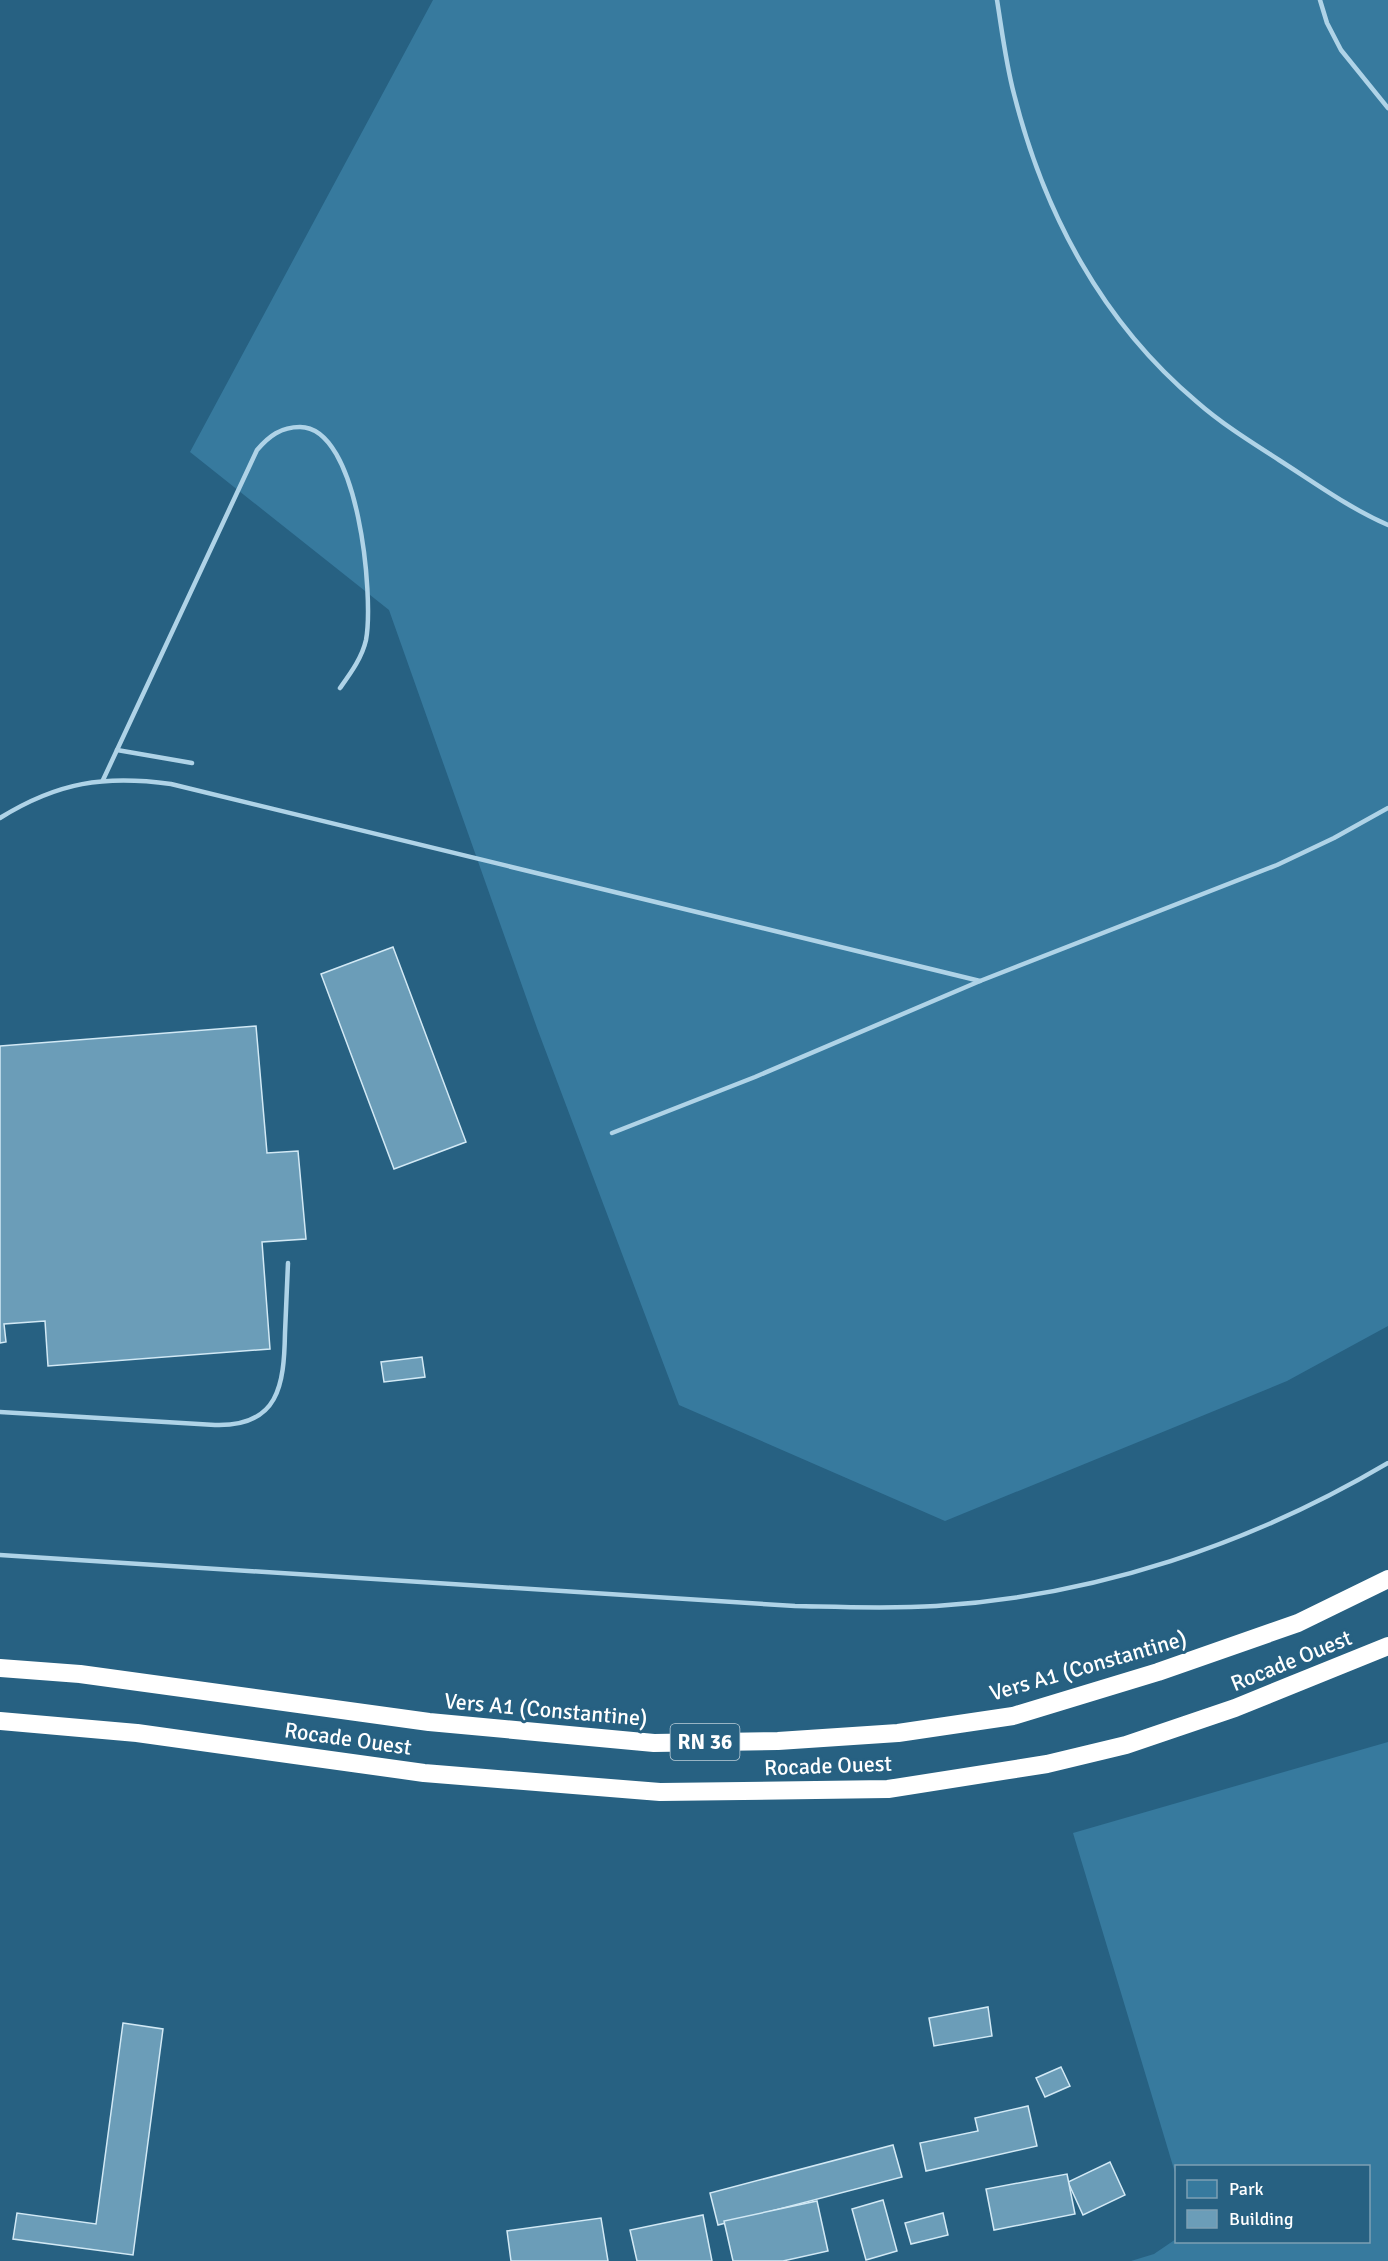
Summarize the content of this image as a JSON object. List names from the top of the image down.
{
  "streets": {
    "highway": ["Rocade Ouest", "Vers A1 (Constantine)", "RN 36"]
  },
  "legend": ["Park", "Building"]
}
